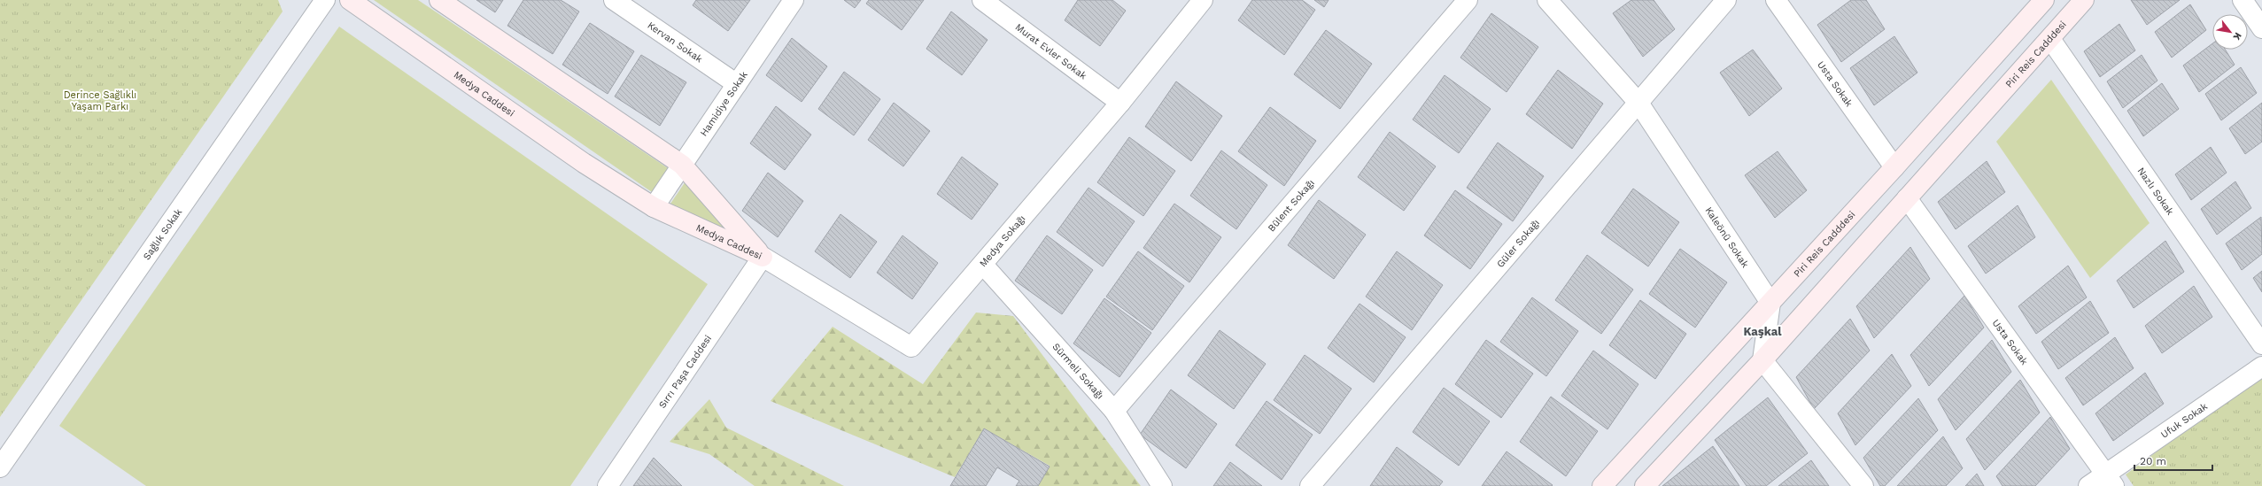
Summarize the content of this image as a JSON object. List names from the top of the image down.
{
  "streets": {
    "main road": ["Piri Reis Cadddesi", "Medya Caddesi"],
    "street": [
      "Kervan Sokak",
      "Murat Evler Sokak",
      "Usta Sokak",
      "Hamidiye Sokak",
      "Nazlı Sokak",
      "Bülent Sokağı",
      "Sağlık Sokak",
      "Kaleönü Sokak",
      "Medya Sokağı",
      "Güler Sokağı",
      "Sırrı Paşa Caddesi",
      "Sürmeli Sokağı",
      "Ufuk Sokak"
    ]
  },
  "crossings": [
    ["Kervan Sokak", "Hamidiye Sokak"],
    ["Murat Evler Sokak", "Medya Sokağı"],
    ["Piri Reis Cadddesi", "Usta Sokak"],
    ["Piri Reis Cadddesi", "Nazlı Sokak"],
    ["Piri Reis Cadddesi", "Kaleönü Sokak"],
    ["Usta Sokak", "Ufuk Sokak"],
    ["Medya Caddesi", "Hamidiye Sokak"],
    ["Medya Caddesi", "Medya Sokağı"],
    ["Medya Caddesi", "Sırrı Paşa Caddesi"],
    ["Bülent Sokağı", "Sürmeli Sokağı"],
    ["Kaleönü Sokak", "Güler Sokağı"],
    ["Medya Sokağı", "Sırrı Paşa Caddesi"],
    ["Medya Sokağı", "Sürmeli Sokağı"]
  ],
  "districts": ["Kaşkal"],
  "parks": ["Derince Sağlıklı Yaşam Parkı"],
  "scale_bar": "20 m",
  "north": "bottom right"
}
